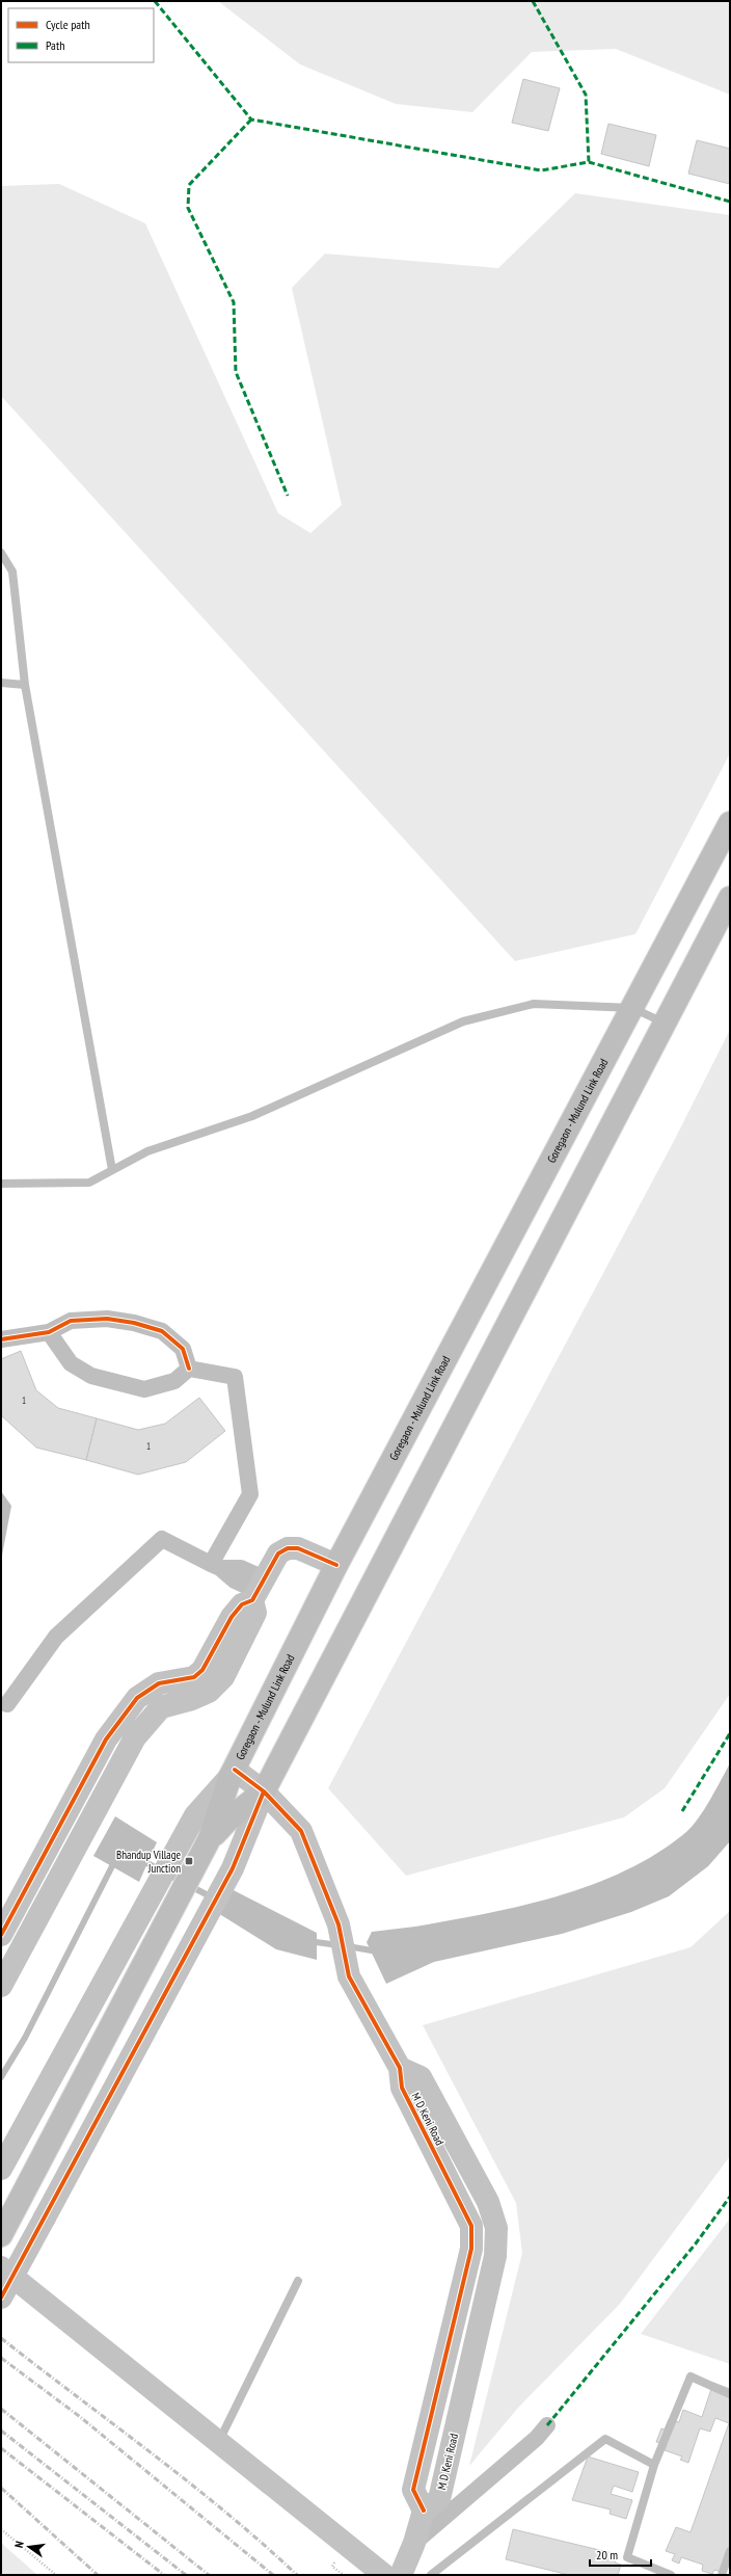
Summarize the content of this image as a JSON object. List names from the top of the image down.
{
  "streets": {
    "main road": ["Goregaon - Mulund Link Road"],
    "street": ["M D Keni Road"]
  },
  "crossings": [
    ["Goregaon - Mulund Link Road", "M D Keni Road"]
  ],
  "places": {
    "transit": ["Bhandup Village Junction"]
  },
  "house_numbers": ["1", "1"],
  "legend": ["Cycle path", "Path"],
  "scale_bar": "20 m",
  "north": "left"
}
